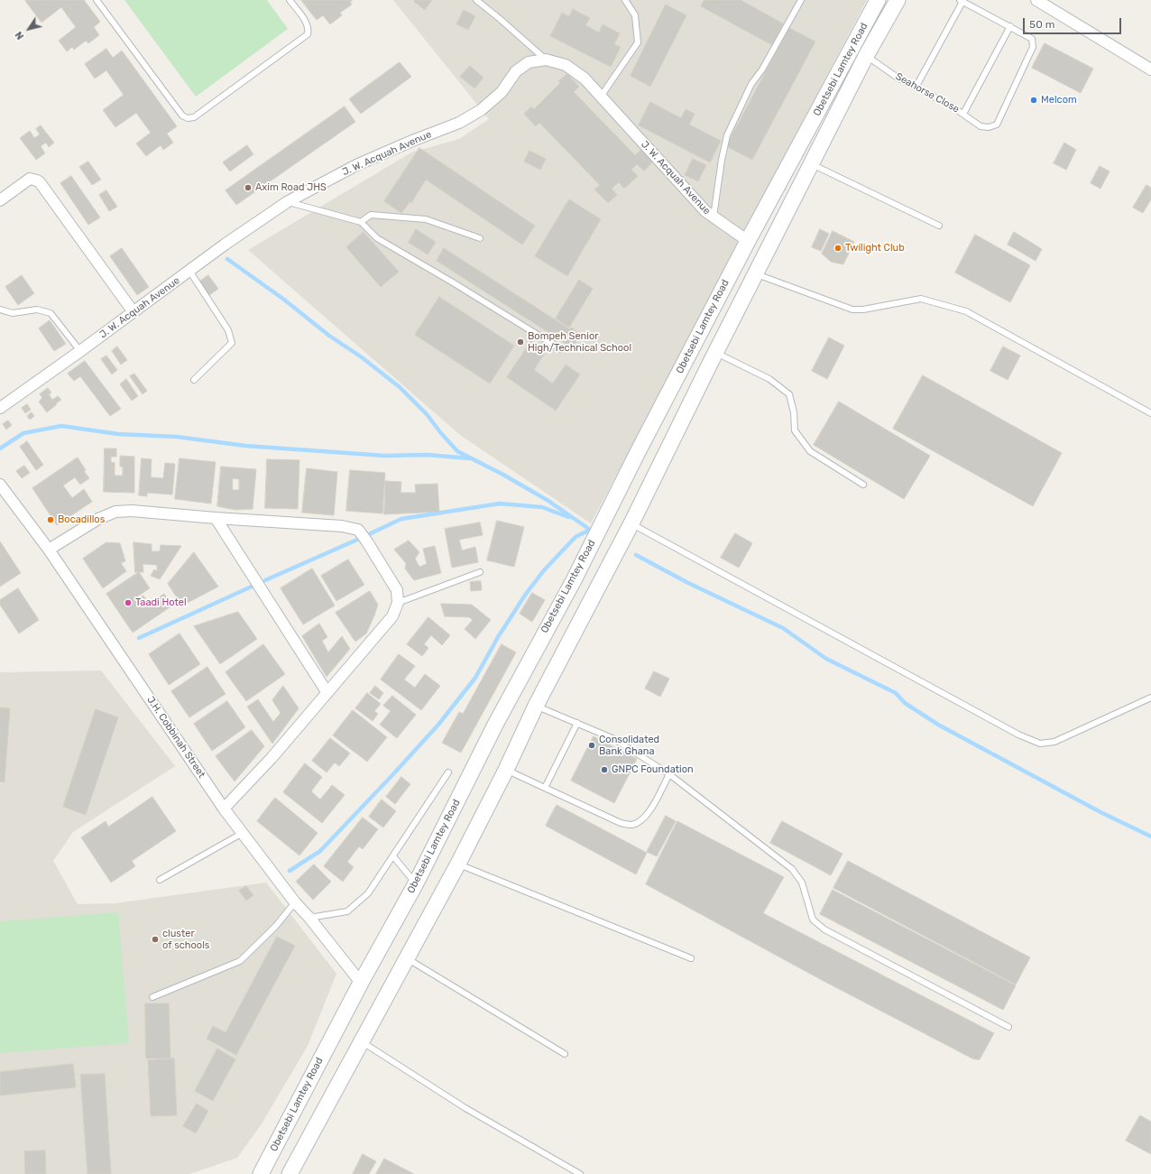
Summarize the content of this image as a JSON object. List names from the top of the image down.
{
  "streets": {
    "main road": ["Obetsebi Lamtey Road"],
    "street": ["J. W. Acquah Avenue", "J.H. Cobbinah Street"],
    "lane": ["Seahorse Close"]
  },
  "crossings": [
    ["Obetsebi Lamtey Road", "Seahorse Close"],
    ["Obetsebi Lamtey Road", "J. W. Acquah Avenue"],
    ["Obetsebi Lamtey Road", "J.H. Cobbinah Street"]
  ],
  "places": [
    "Melcom",
    "Axim Road JHS",
    "Twilight Club",
    "Bompeh Senior High/Technical School",
    "Bocadillos",
    "Taadi Hotel",
    "Consolidated Bank Ghana",
    "GNPC Foundation",
    "cluster of schools"
  ],
  "scale_bar": "50 m",
  "north": "bottom left"
}
